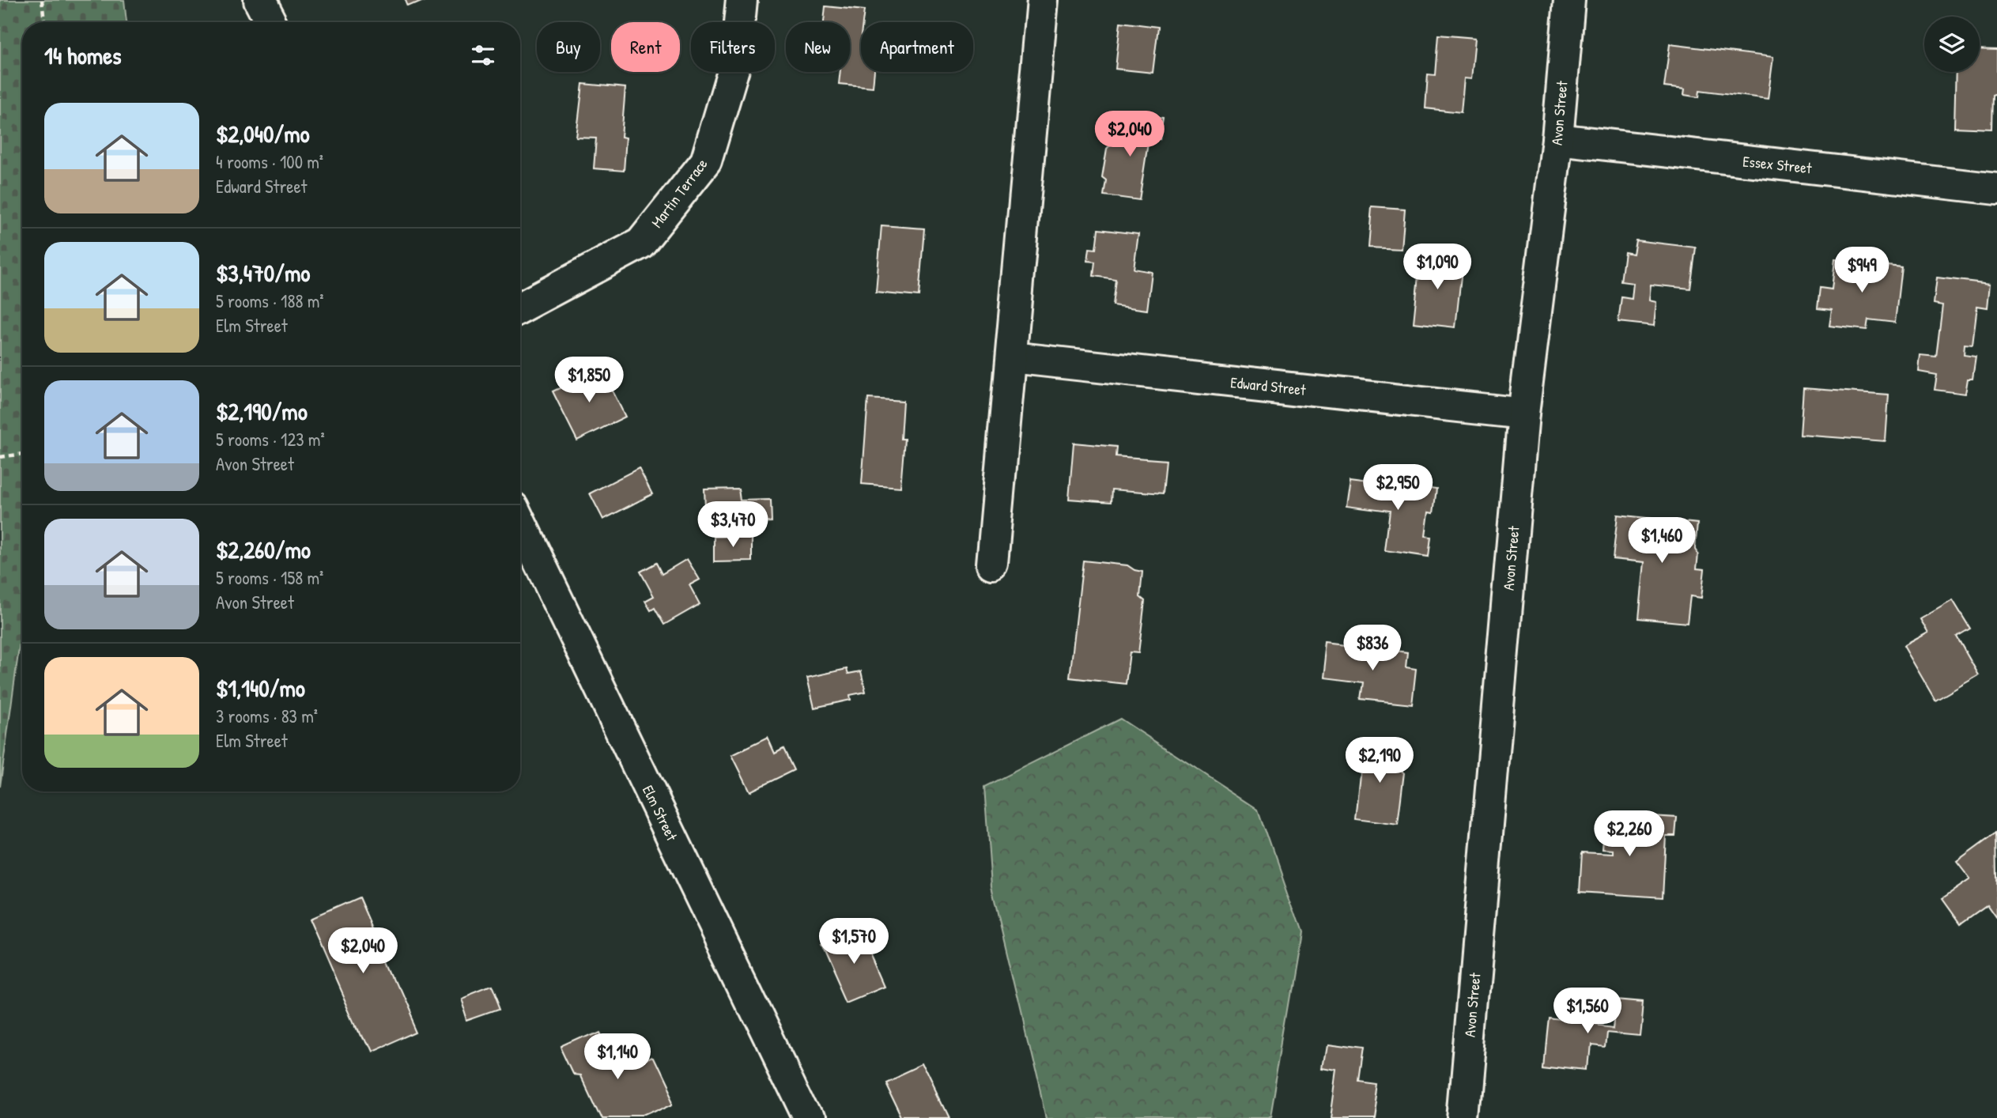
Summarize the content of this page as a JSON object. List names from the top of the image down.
{
  "streets": {
    "street": [
      "Avon Street",
      "Essex Street",
      "Martin Terrace",
      "Edward Street",
      "Elm Street"
    ]
  },
  "crossings": [
    ["Avon Street", "Essex Street"],
    ["Avon Street", "Edward Street"]
  ],
  "page": {
    "chip": [
      "Buy",
      "Rent",
      "Filters",
      "New",
      "Apartment"
    ],
    "heading": "14 homes",
    "list": [
      {
        "name": "$2,040/mo",
        "note": "4 rooms · 100 m² · Edward Street"
      },
      {
        "name": "$3,470/mo",
        "note": "5 rooms · 188 m² · Elm Street"
      },
      {
        "name": "$2,190/mo",
        "note": "5 rooms · 123 m² · Avon Street"
      },
      {
        "name": "$2,260/mo",
        "note": "5 rooms · 158 m² · Avon Street"
      },
      {
        "name": "$1,140/mo",
        "note": "3 rooms · 83 m² · Elm Street"
      }
    ],
    "price": [
      "$2,040",
      "$1,090",
      "$949",
      "$1,850",
      "$2,950",
      "$3,470",
      "$1,460",
      "$836",
      "$2,190",
      "$2,260",
      "$1,570",
      "$2,040",
      "$1,560",
      "$1,140"
    ]
  }
}
